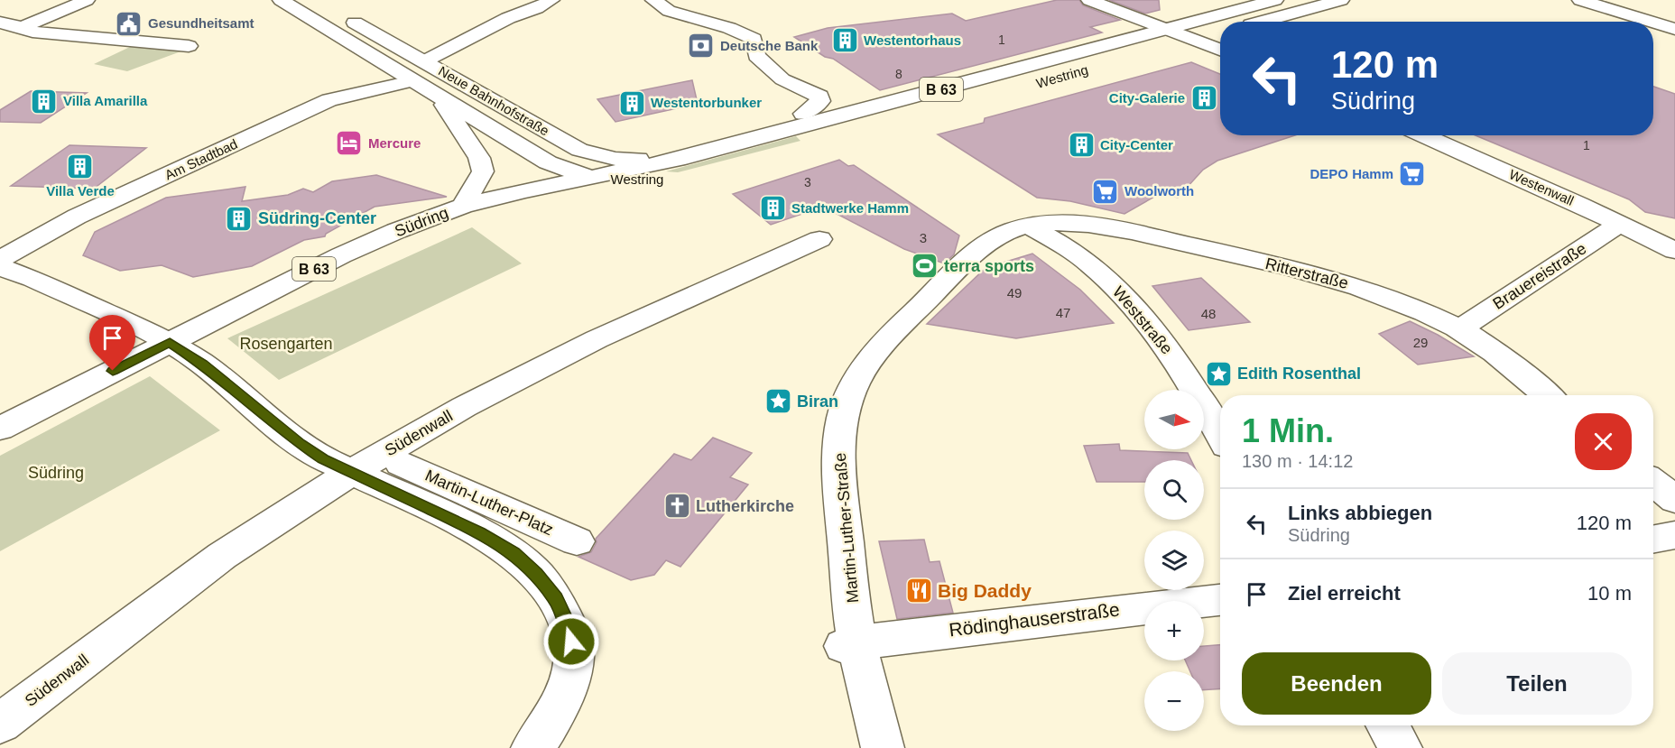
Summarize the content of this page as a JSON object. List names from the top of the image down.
{
  "streets": {
    "street": [
      "Westring",
      "B 63",
      "Neue Bahnhofstraße",
      "Am Stadtbad",
      "Westenwall",
      "Südring",
      "Ritterstraße",
      "Brauereistraße",
      "Weststraße",
      "Südenwall",
      "Martin-Luther-Platz",
      "Martin-Luther-Straße",
      "Rödinghauserstraße"
    ]
  },
  "crossings": [
    ["Westring", "B 63"],
    ["Westring", "Neue Bahnhofstraße"],
    ["Westring", "Südring"],
    ["Neue Bahnhofstraße", "Am Stadtbad"],
    ["Neue Bahnhofstraße", "Südring"],
    ["Westenwall", "Brauereistraße"],
    ["Ritterstraße", "Brauereistraße"],
    ["Ritterstraße", "Weststraße"],
    ["Ritterstraße", "Martin-Luther-Straße"],
    ["Weststraße", "Martin-Luther-Straße"],
    ["Martin-Luther-Straße", "Rödinghauserstraße"]
  ],
  "parks": ["Rosengarten", "Südring"],
  "places": {
    "public building": ["Gesundheitsamt"],
    "building": [
      "Westentorhaus",
      "City-Galerie",
      "Villa Amarilla",
      "Westentorbunker",
      "City-Center",
      "Villa Verde",
      "Stadtwerke Hamm",
      "Südring-Center"
    ],
    "bank": ["Deutsche Bank"],
    "hotel": ["Mercure"],
    "supermarket": ["DEPO Hamm", "Woolworth"],
    "sports": ["terra sports"],
    "place": ["Edith Rosenthal", "Biran"],
    "church": ["Lutherkirche"],
    "restaurant": ["Big Daddy"]
  },
  "house_numbers": [
    "1",
    "8",
    "1",
    "3",
    "3",
    "49",
    "47",
    "48",
    "29"
  ],
  "north": "right",
  "page": {
    "turn": ["120 m", "Südring"],
    "map_buttons": ["+", "−"],
    "heading": ["1 Min.", "130 m · 14:12"],
    "list": [
      {
        "name": "Links abbiegen",
        "note": "Südring",
        "value": "120 m"
      },
      {
        "name": "Ziel erreicht",
        "value": "10 m"
      }
    ],
    "buttons": ["Beenden", "Teilen"]
  }
}
